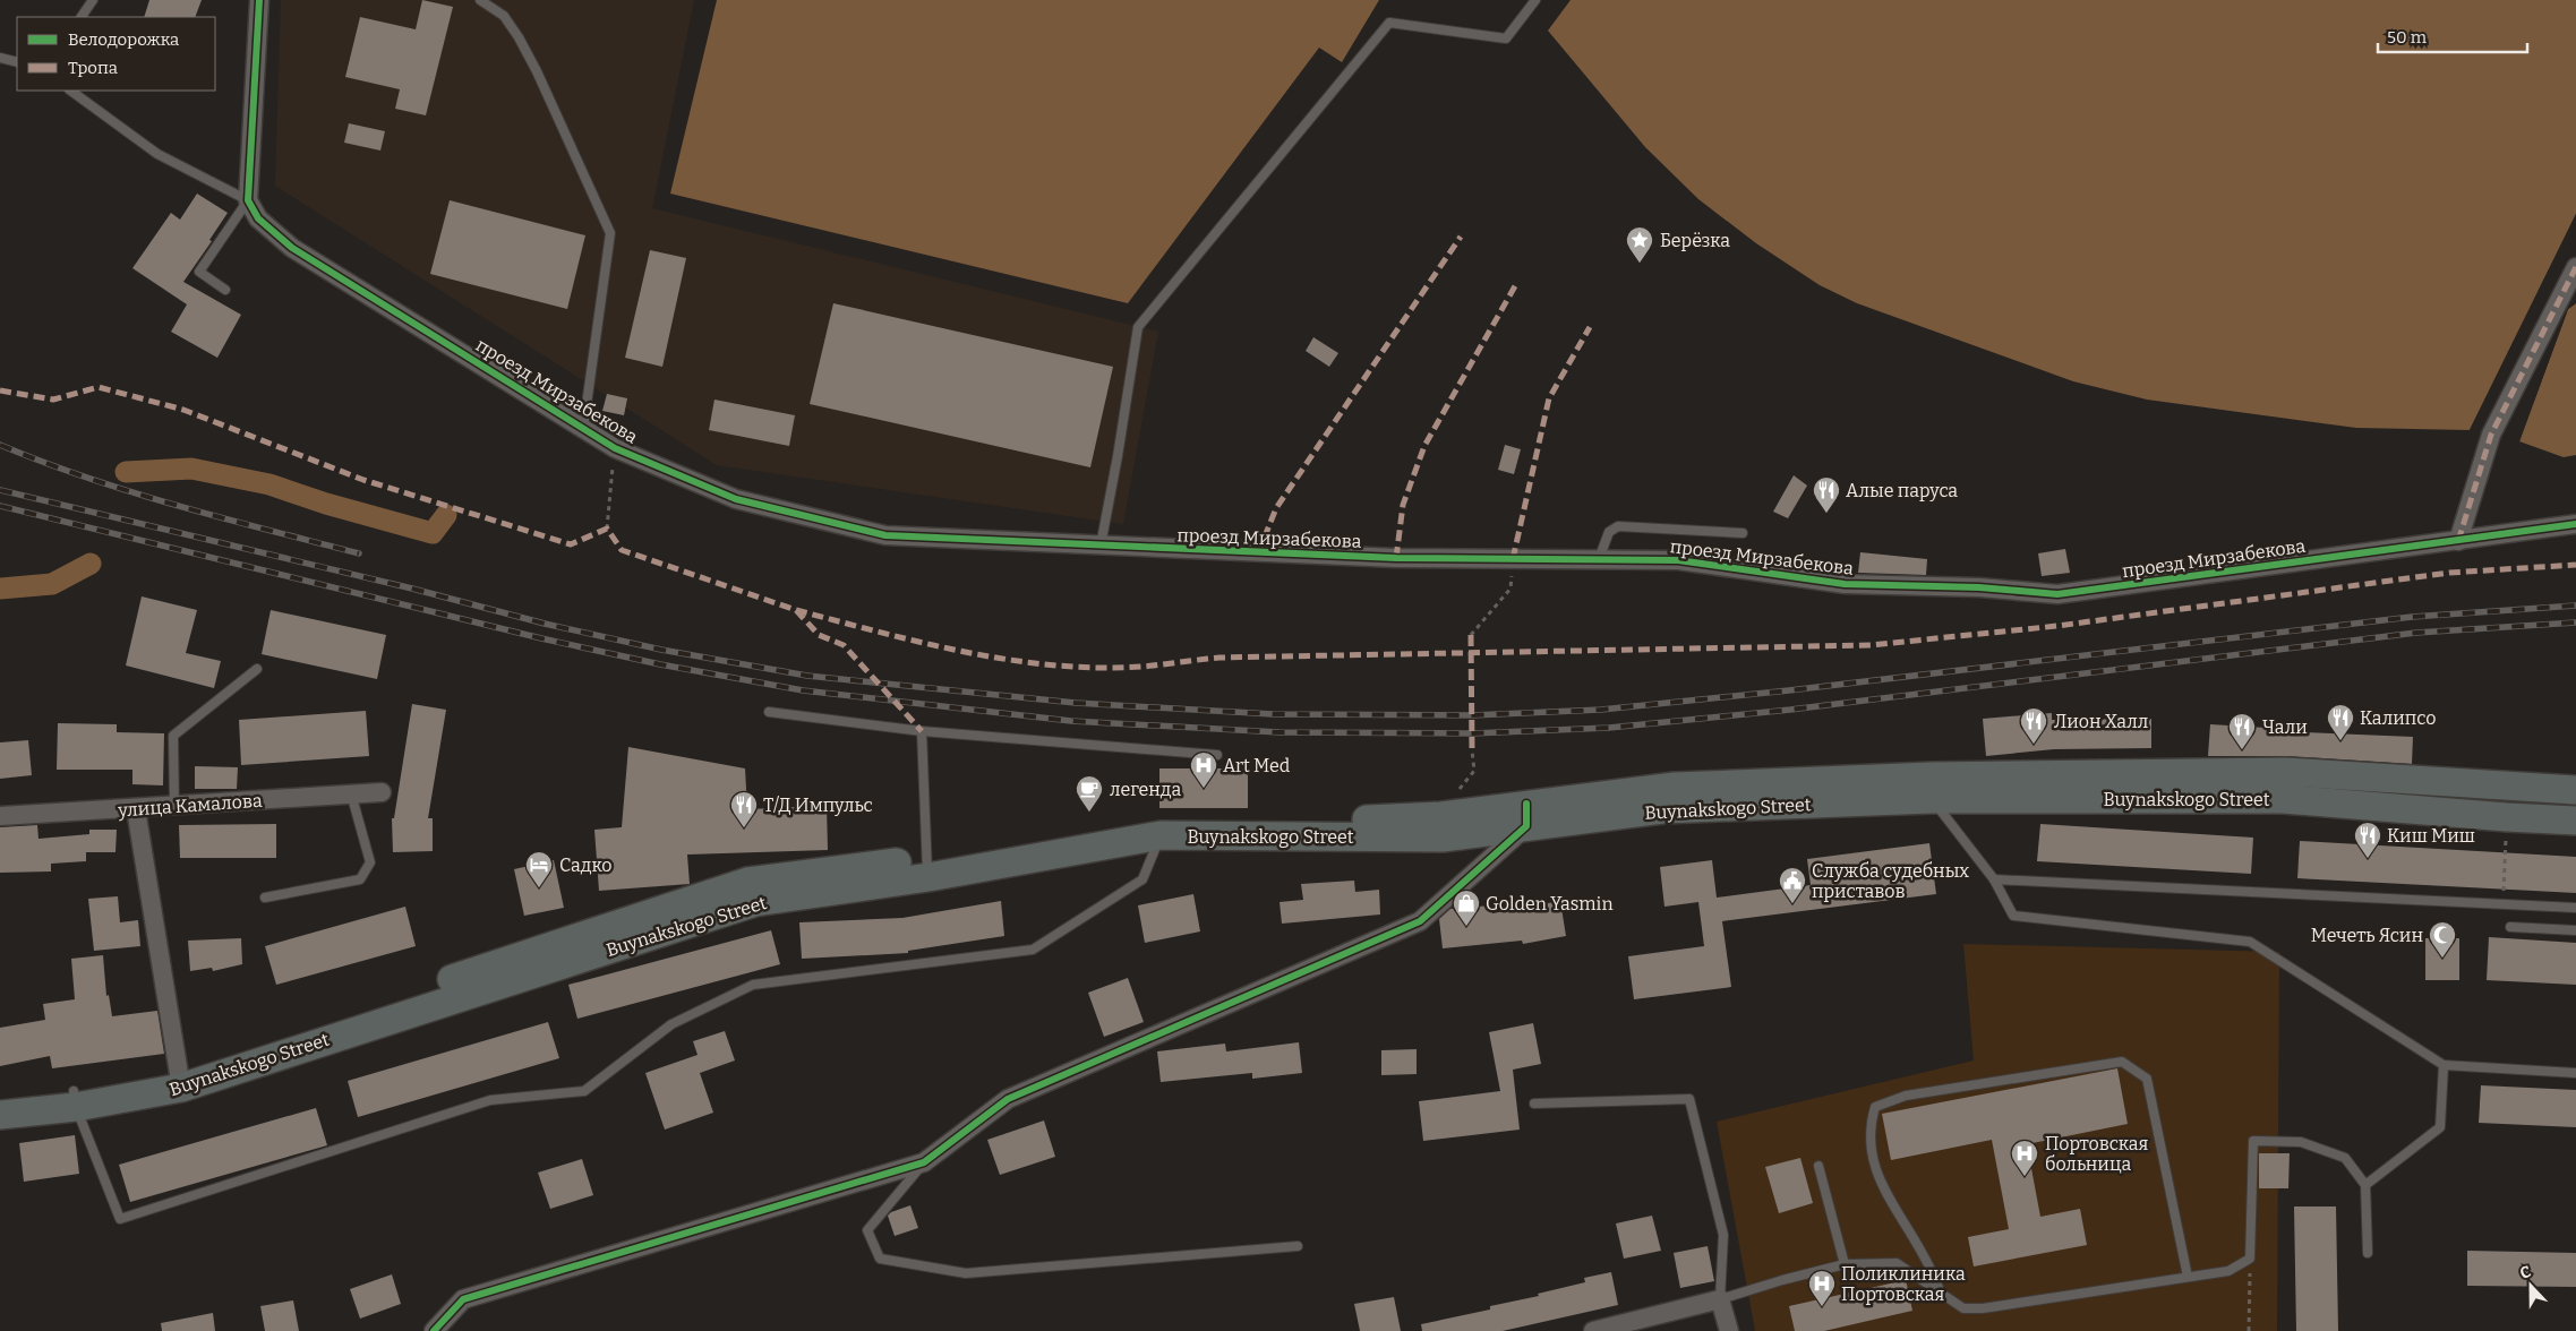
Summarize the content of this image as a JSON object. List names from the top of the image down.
{
  "streets": {
    "main road": ["Buynakskogo Street"],
    "street": ["проезд Мирзабекова", "улица Камалова"]
  },
  "places": {
    "place": ["Берёзка"],
    "restaurant": [
      "Алые паруса",
      "Калипсо",
      "Лион Халл",
      "Чали",
      "Т/Д Импульс",
      "Киш Миш"
    ],
    "hospital": ["Art Med", "Портовская больница", "Поликлиника Портовская"],
    "cafe": ["легенда"],
    "hotel": ["Садко"],
    "public building": ["Служба судебных приставов"],
    "shop": ["Golden Yasmin"],
    "mosque": ["Мечеть Ясин"]
  },
  "legend": ["Велодорожка", "Тропа"],
  "scale_bar": "50 m",
  "north": "top"
}
